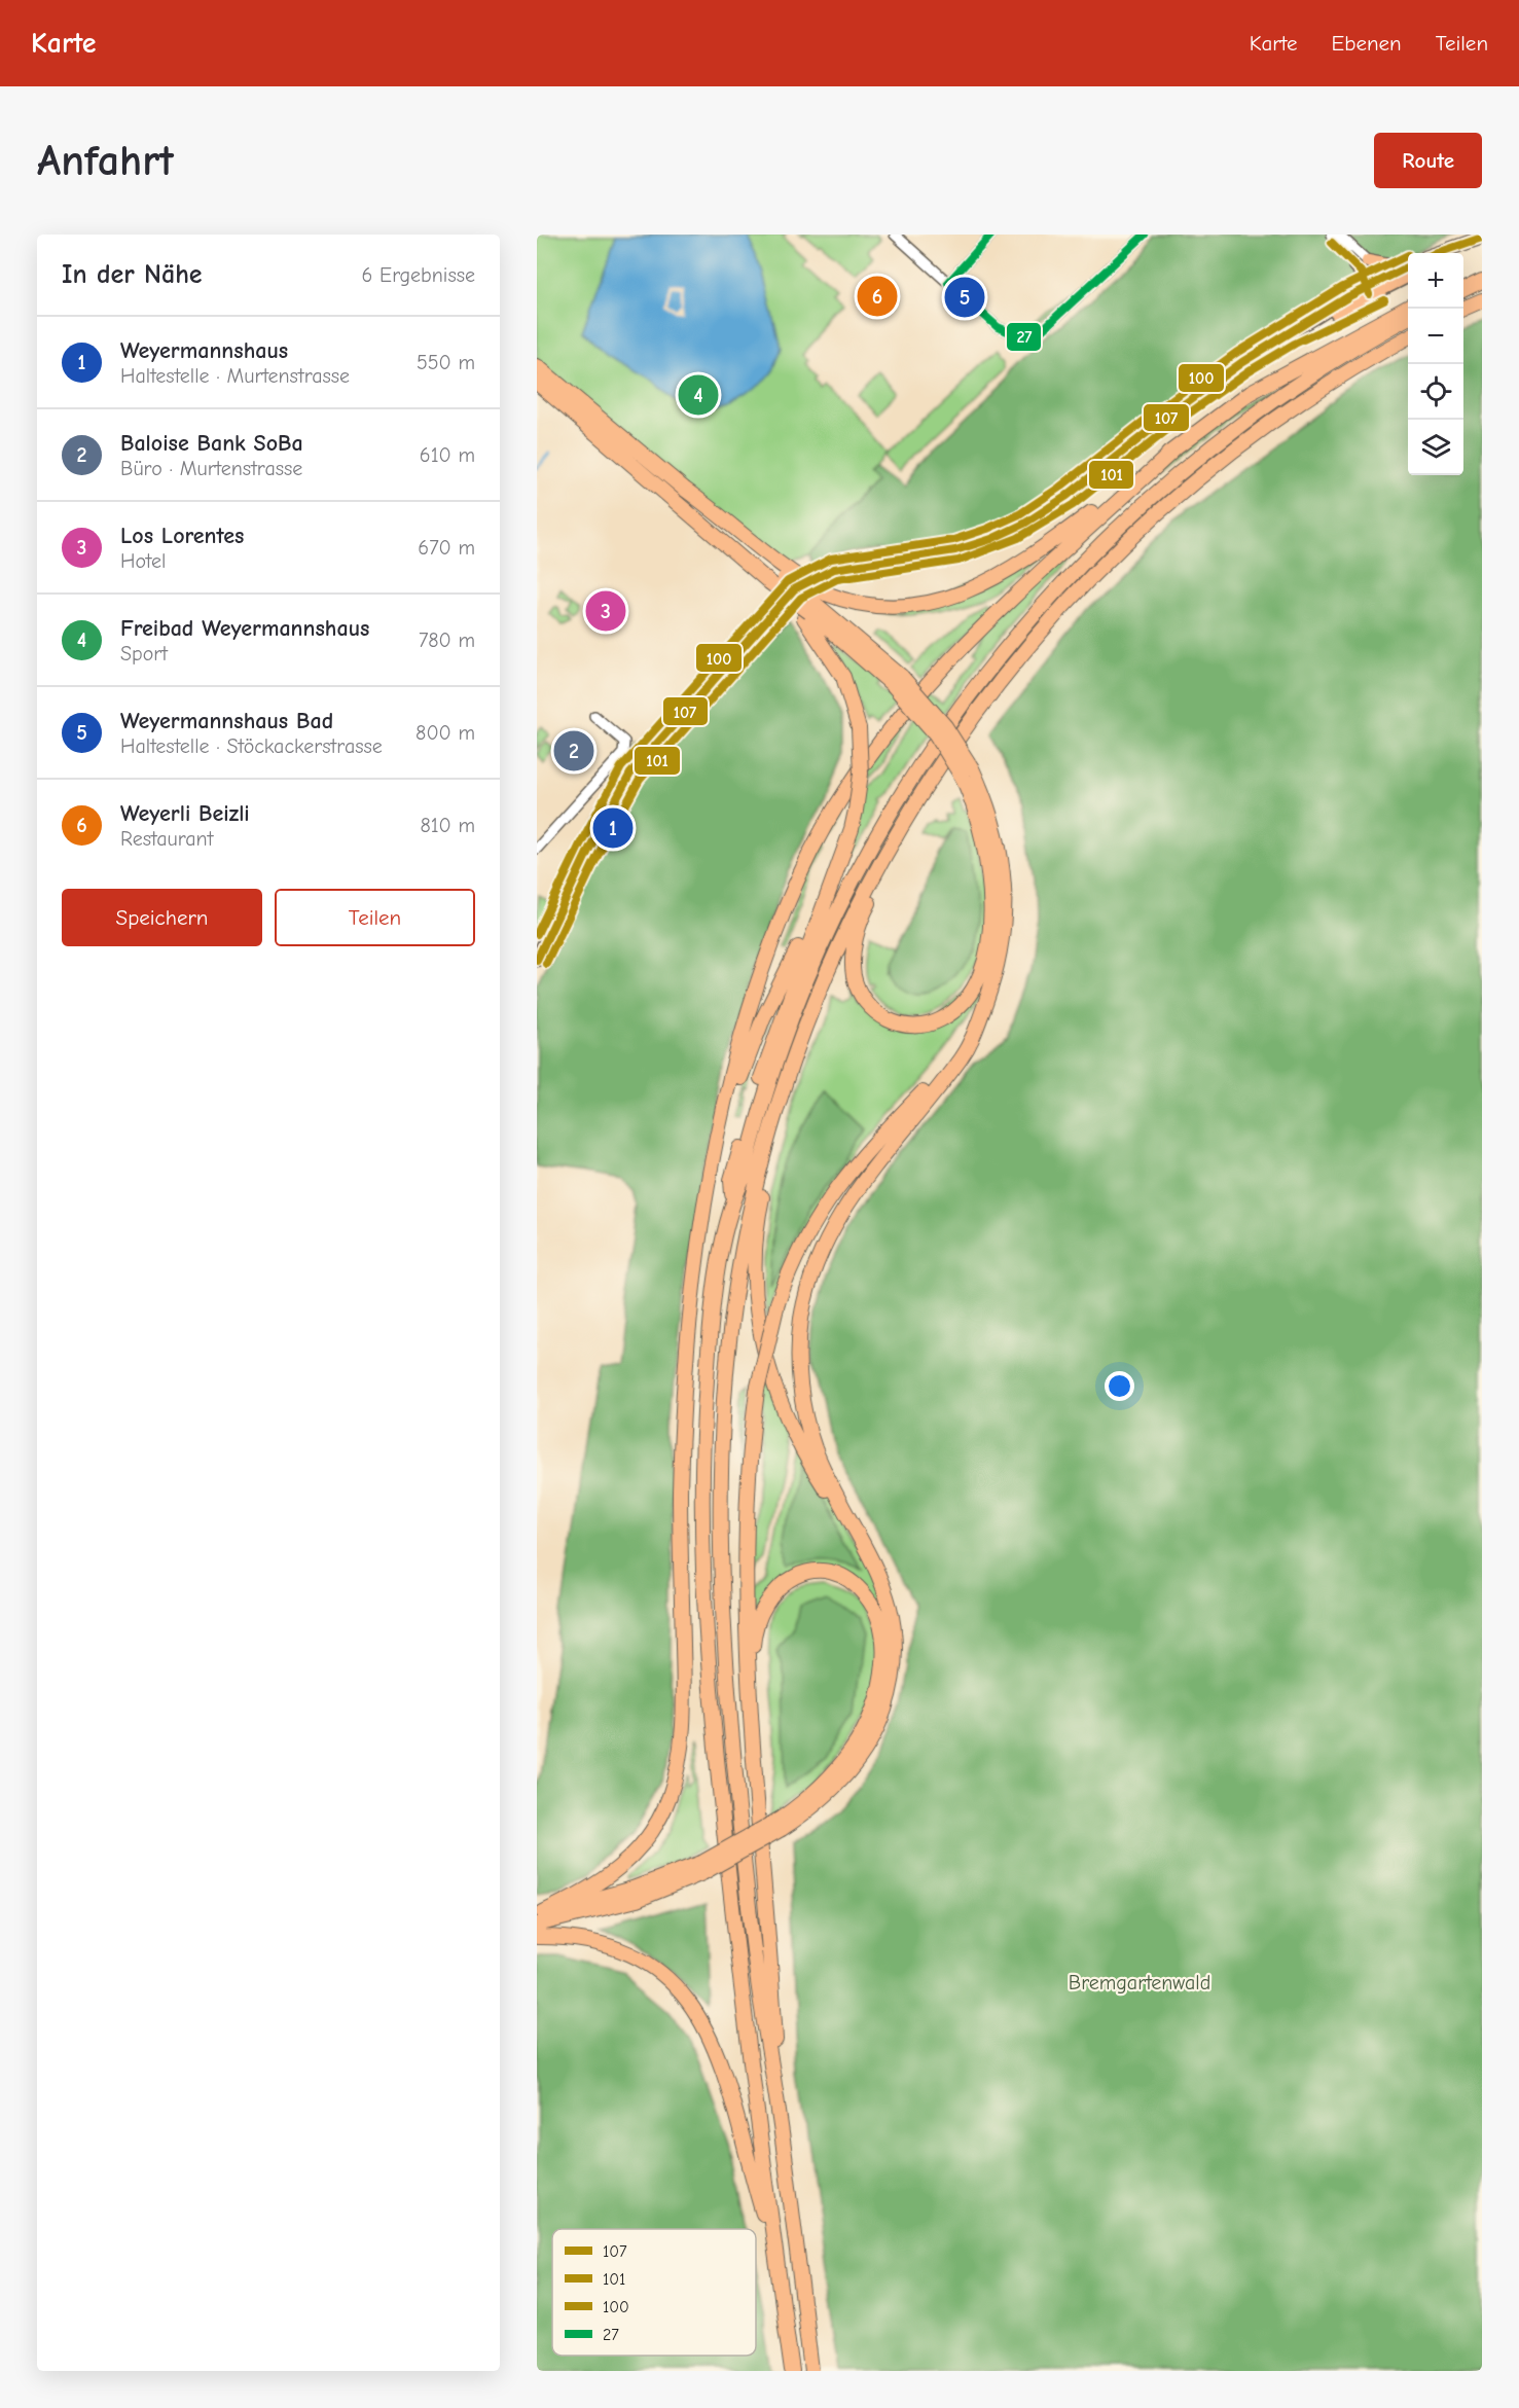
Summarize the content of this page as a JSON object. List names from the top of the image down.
{
  "parks": ["Bremgartenwald"],
  "lines": [
    "transit line 27",
    "transit line 107",
    "transit line 101",
    "transit line 100"
  ],
  "legend": [
    "107",
    "101",
    "100",
    "27"
  ],
  "page": {
    "header": "Karte",
    "nav": ["Karte", "Ebenen", "Teilen"],
    "buttons": [
      "Route",
      ["Speichern", "Teilen"]
    ],
    "title": "Anfahrt",
    "heading": ["In der Nähe", "6 Ergebnisse"],
    "map_buttons": ["+", "−"],
    "pins": [
      "6",
      "5",
      "4",
      "3",
      "2",
      "1"
    ],
    "list": [
      {
        "mark": "1",
        "name": "Weyermannshaus",
        "note": "Haltestelle · Murtenstrasse",
        "value": "550 m"
      },
      {
        "mark": "2",
        "name": "Baloise Bank SoBa",
        "note": "Büro · Murtenstrasse",
        "value": "610 m"
      },
      {
        "mark": "3",
        "name": "Los Lorentes",
        "note": "Hotel",
        "value": "670 m"
      },
      {
        "mark": "4",
        "name": "Freibad Weyermannshaus",
        "note": "Sport",
        "value": "780 m"
      },
      {
        "mark": "5",
        "name": "Weyermannshaus Bad",
        "note": "Haltestelle · Stöckackerstrasse",
        "value": "800 m"
      },
      {
        "mark": "6",
        "name": "Weyerli Beizli",
        "note": "Restaurant",
        "value": "810 m"
      }
    ]
  }
}
